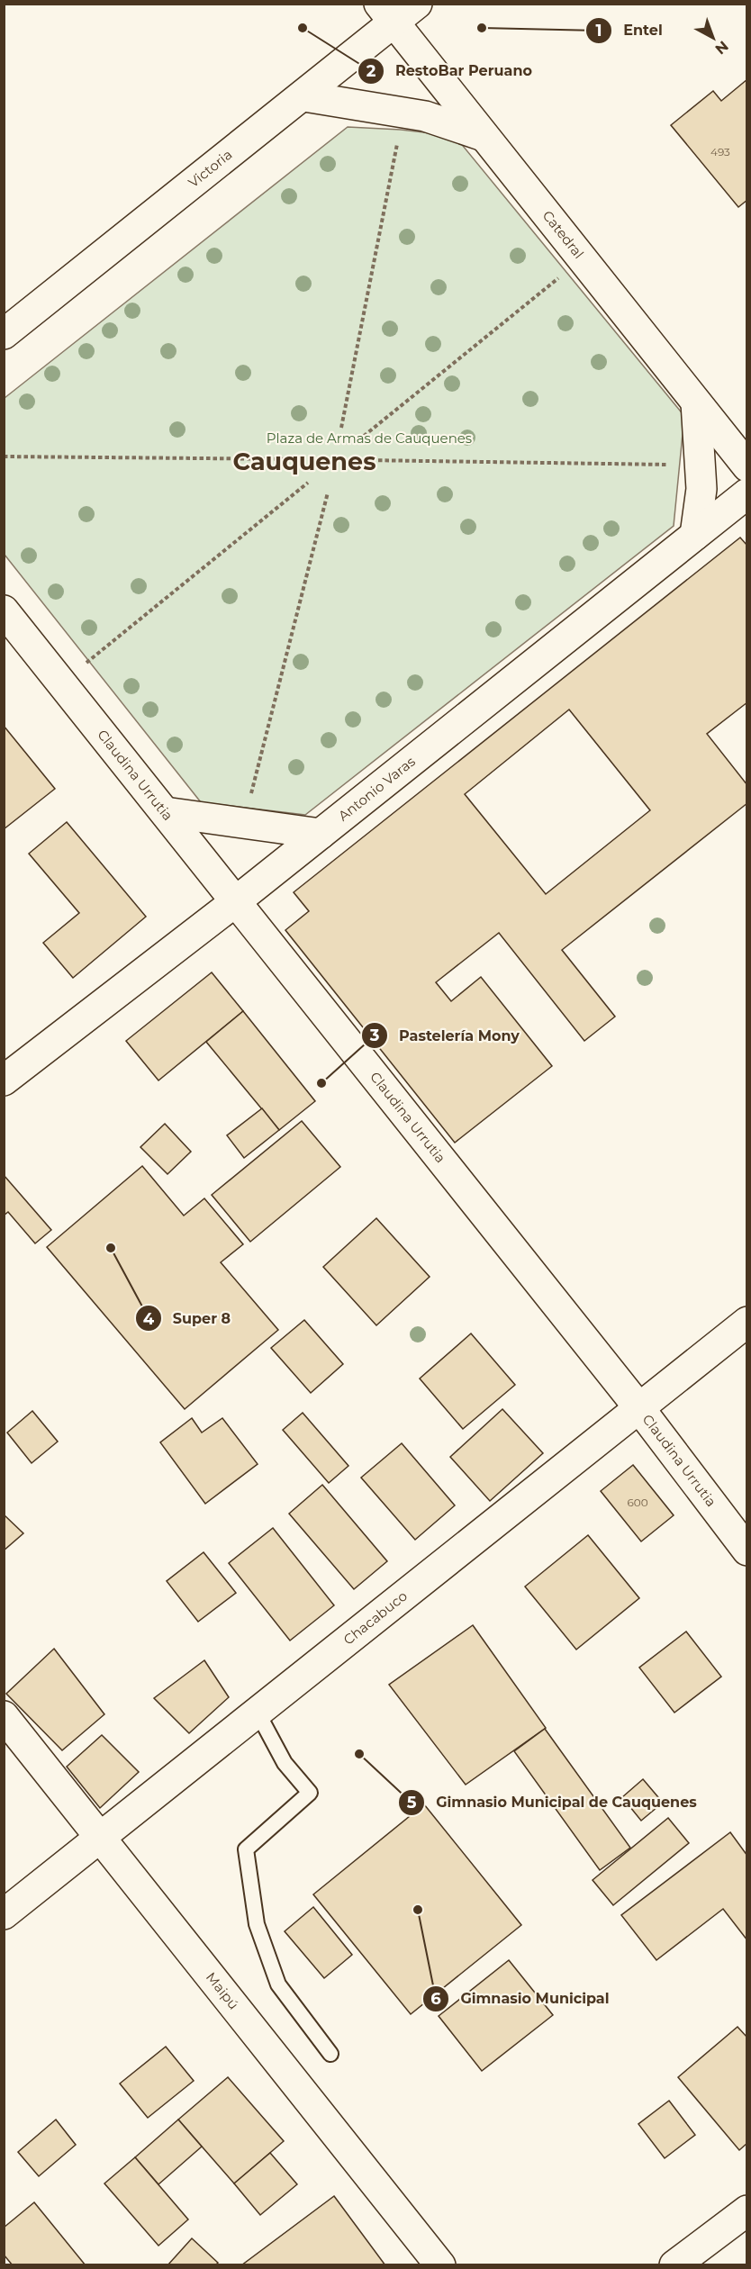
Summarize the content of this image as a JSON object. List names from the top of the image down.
{
  "streets": {
    "main road": [
      "Victoria",
      "Catedral",
      "Claudina Urrutia",
      "Antonio Varas",
      "Chacabuco",
      "Maipú"
    ]
  },
  "crossings": [
    ["Victoria", "Catedral"],
    ["Claudina Urrutia", "Antonio Varas"],
    ["Claudina Urrutia", "Chacabuco"],
    ["Chacabuco", "Maipú"]
  ],
  "districts": ["Cauquenes"],
  "parks": ["Plaza de Armas de Cauquenes"],
  "places": [
    "RestoBar Peruano",
    "Entel",
    "Pastelería Mony",
    "Super 8",
    "Gimnasio Municipal de Cauquenes",
    "Gimnasio Municipal"
  ],
  "house_numbers": ["493", "600"],
  "north": "bottom right"
}
